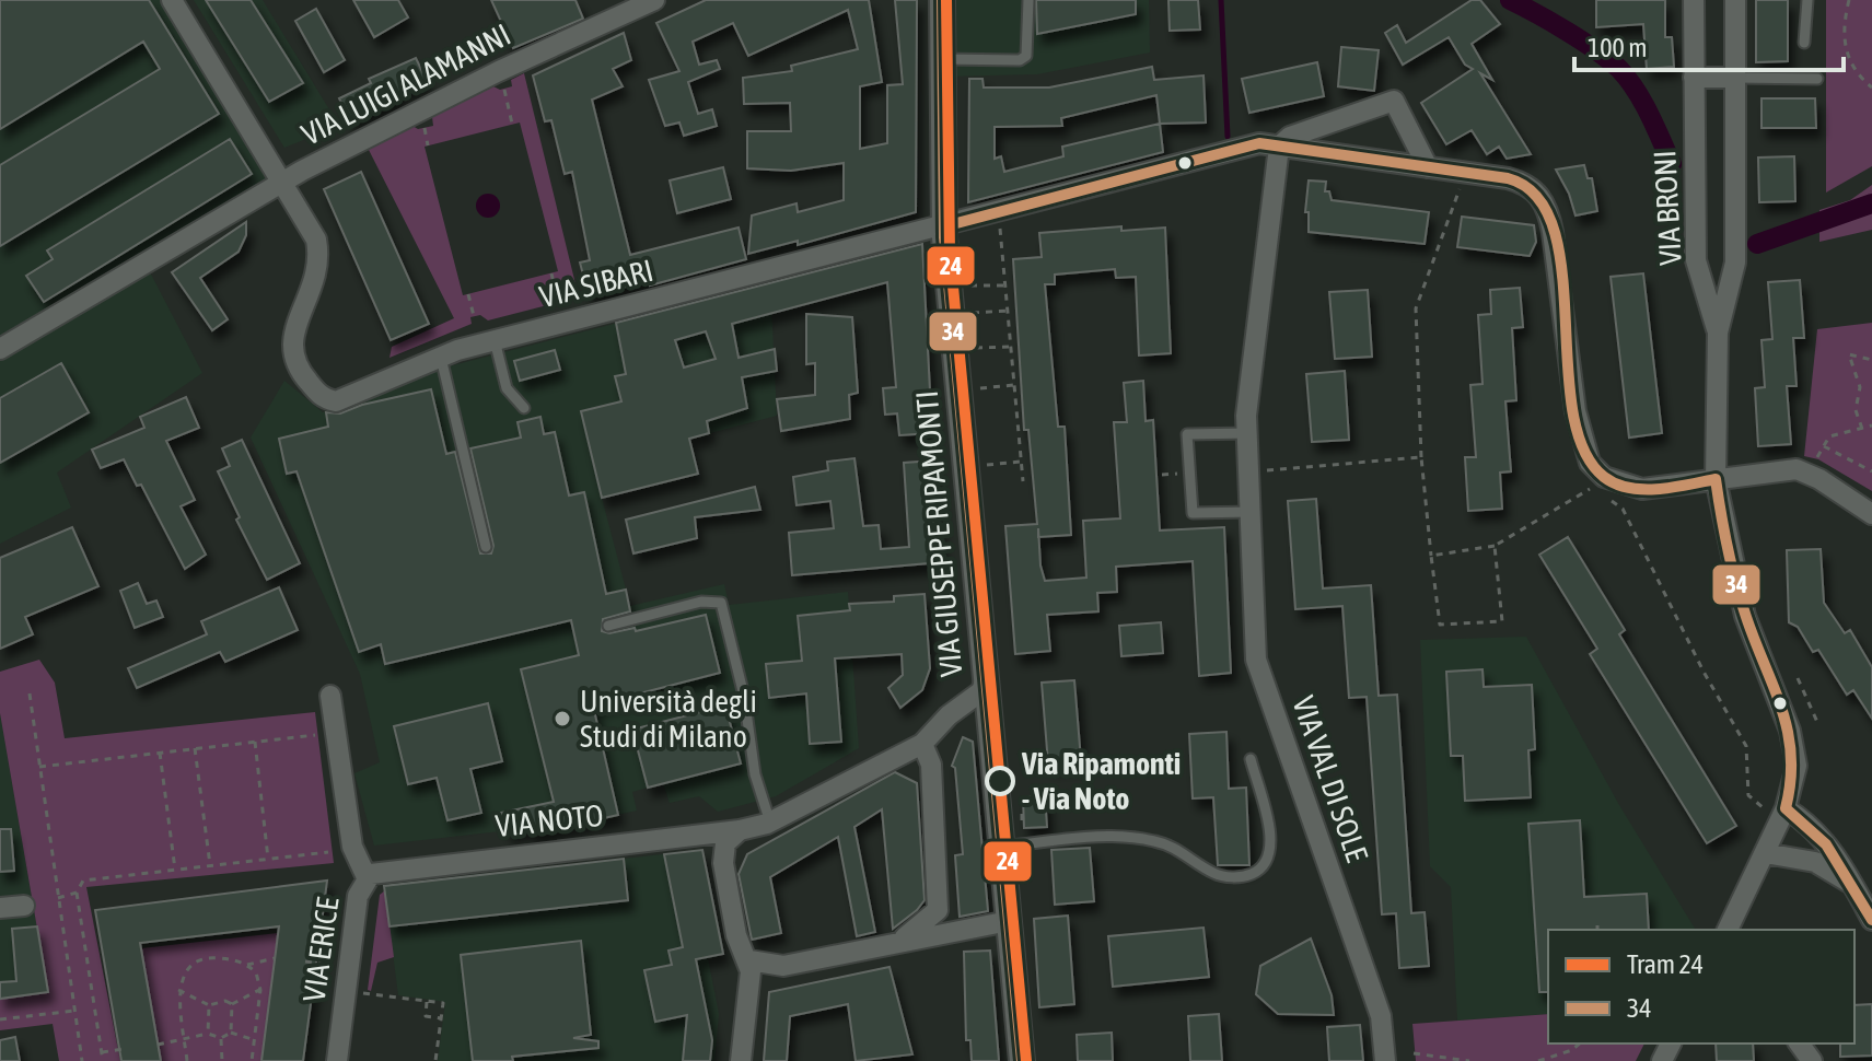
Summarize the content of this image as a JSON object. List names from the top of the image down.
{
  "streets": {
    "street": [
      "VIA LUIGI ALAMANNI",
      "VIA BRONI",
      "VIA SIBARI",
      "VIA GIUSEPPE RIPAMONTI",
      "VIA VAL DI SOLE",
      "VIA NOTO",
      "VIA ERICE"
    ]
  },
  "crossings": [
    ["VIA LUIGI ALAMANNI", "VIA SIBARI"],
    ["VIA SIBARI", "VIA GIUSEPPE RIPAMONTI"],
    ["VIA SIBARI", "VIA VAL DI SOLE"],
    ["VIA GIUSEPPE RIPAMONTI", "VIA NOTO"],
    ["VIA NOTO", "VIA ERICE"]
  ],
  "places": ["Università degli Studi di Milano", "Via Ripamonti - Via Noto"],
  "lines": ["tram line 24", "transit line 34"],
  "legend": ["Tram 24", "34"],
  "scale_bar": "100 m"
}
